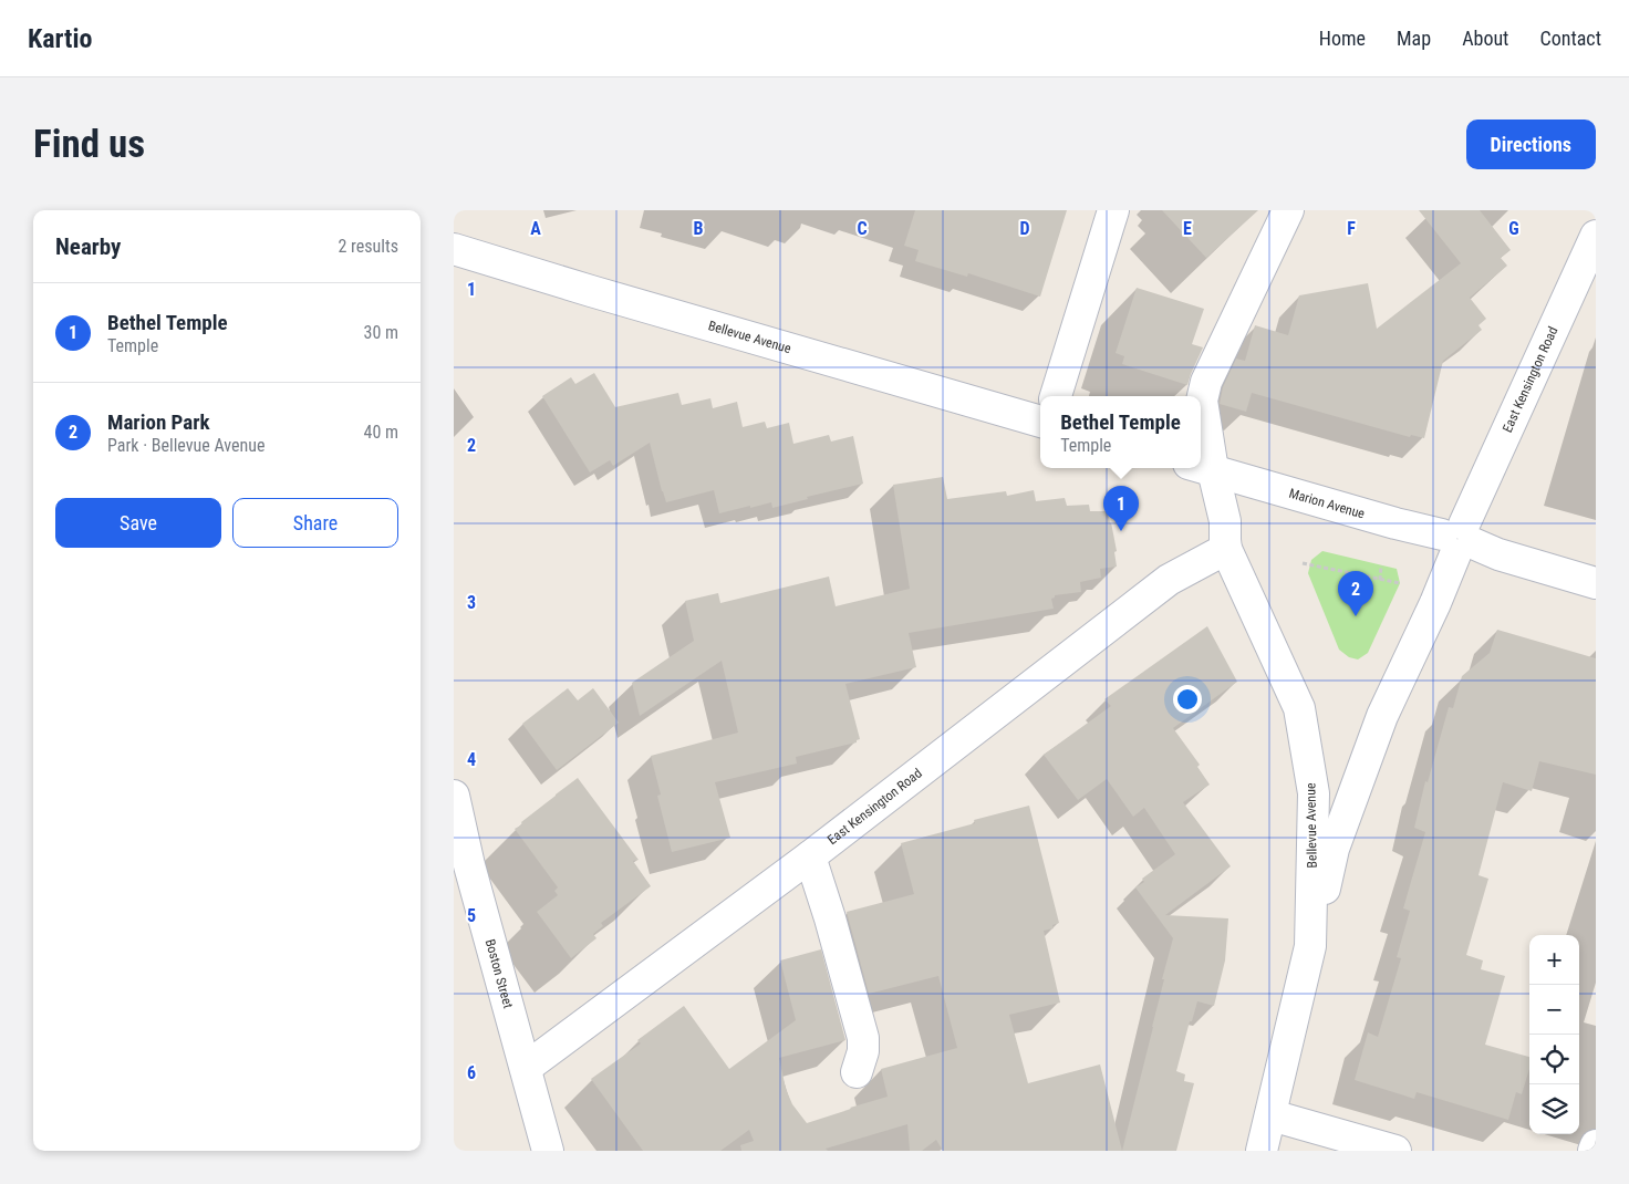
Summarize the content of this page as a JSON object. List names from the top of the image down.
{
  "streets": {
    "street": [
      "Bellevue Avenue",
      "East Kensington Road",
      "Marion Avenue",
      "Boston Street"
    ]
  },
  "crossings": [
    ["Bellevue Avenue", "East Kensington Road"],
    ["Bellevue Avenue", "Marion Avenue"],
    ["East Kensington Road", "Marion Avenue"],
    ["East Kensington Road", "Boston Street"]
  ],
  "page": {
    "header": "Kartio",
    "nav": [
      "Home",
      "Map",
      "About",
      "Contact"
    ],
    "buttons": [
      "Directions",
      ["Save", "Share"]
    ],
    "title": "Find us",
    "heading": ["Nearby", "2 results"],
    "list": [
      {
        "mark": "1",
        "name": "Bethel Temple",
        "note": "Temple",
        "value": "30 m"
      },
      {
        "mark": "2",
        "name": "Marion Park",
        "note": "Park · Bellevue Avenue",
        "value": "40 m"
      }
    ],
    "popup": ["Bethel Temple", "Temple"],
    "pins": ["1", "2"],
    "map_buttons": ["+", "−"]
  },
  "grid": {
    "columns": [
      "A",
      "B",
      "C",
      "D",
      "E",
      "F",
      "G"
    ],
    "rows": [
      "1",
      "2",
      "3",
      "4",
      "5",
      "6"
    ]
  }
}
